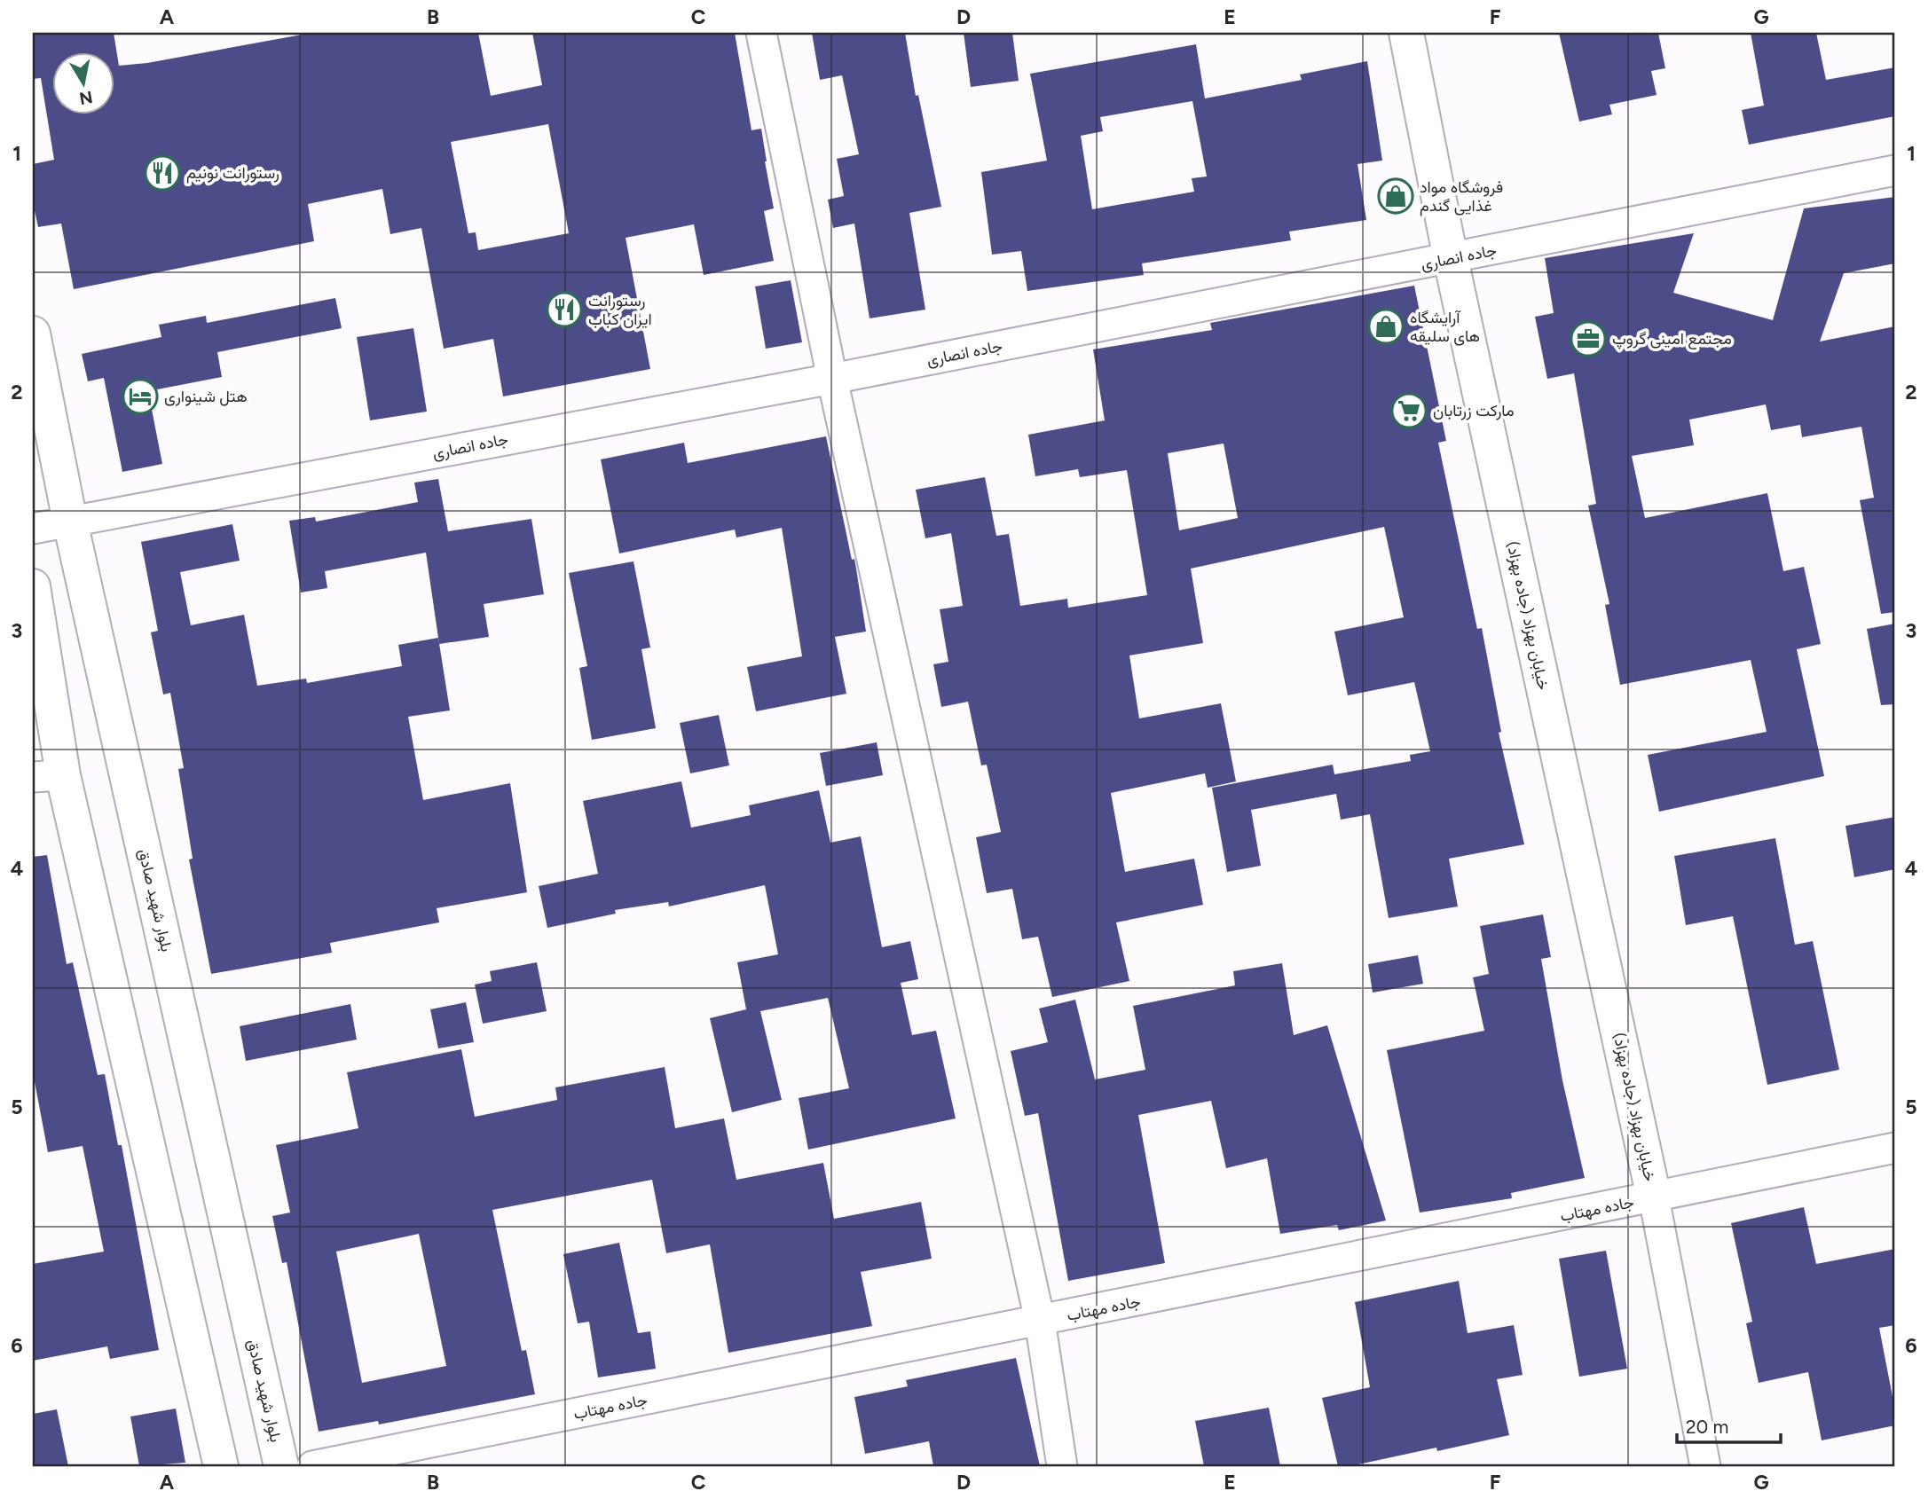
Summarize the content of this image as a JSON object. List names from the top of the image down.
{
  "streets": {
    "main road": ["خیابان بهزاد (جاده بهزاد)", "بلوار شهید صادق"],
    "street": ["جاده انصاری", "جاده مهتاب"]
  },
  "crossings": [
    ["جاده انصاری", "خیابان بهزاد (جاده بهزاد)"],
    ["جاده انصاری", "بلوار شهید صادق"],
    ["خیابان بهزاد (جاده بهزاد)", "جاده مهتاب"]
  ],
  "places": {
    "restaurant": ["رستورانت نونیم", "رستورانت ایران کباب"],
    "shop": ["فروشگاه مواد غذایی گندم", "آرایشگاه های سلیقه"],
    "office": ["مجتمع امینی گروپ"],
    "hotel": ["هتل شینواری"],
    "supermarket": ["مارکت زرتابان"]
  },
  "scale_bar": "20 m",
  "north": "bottom",
  "grid": {
    "columns": [
      "A",
      "B",
      "C",
      "D",
      "E",
      "F",
      "G"
    ],
    "rows": [
      "1",
      "2",
      "3",
      "4",
      "5",
      "6"
    ]
  }
}
